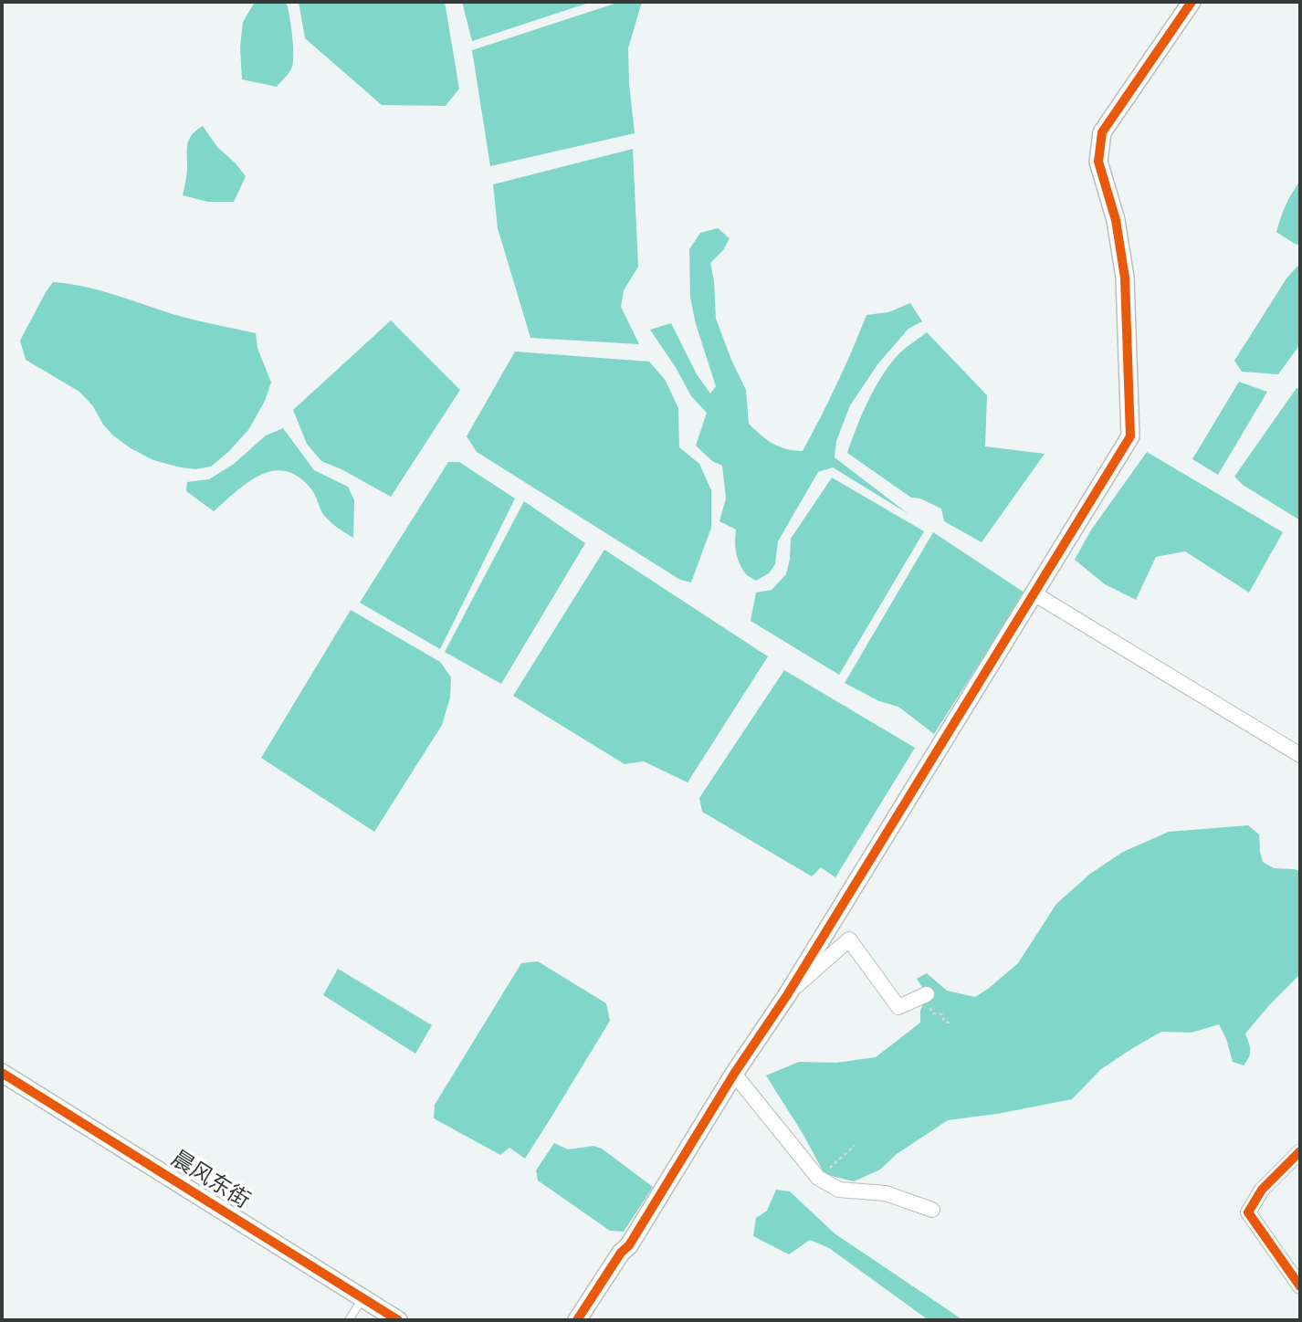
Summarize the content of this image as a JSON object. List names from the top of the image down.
{
  "streets": {
    "street": ["晨风东街"]
  }
}
